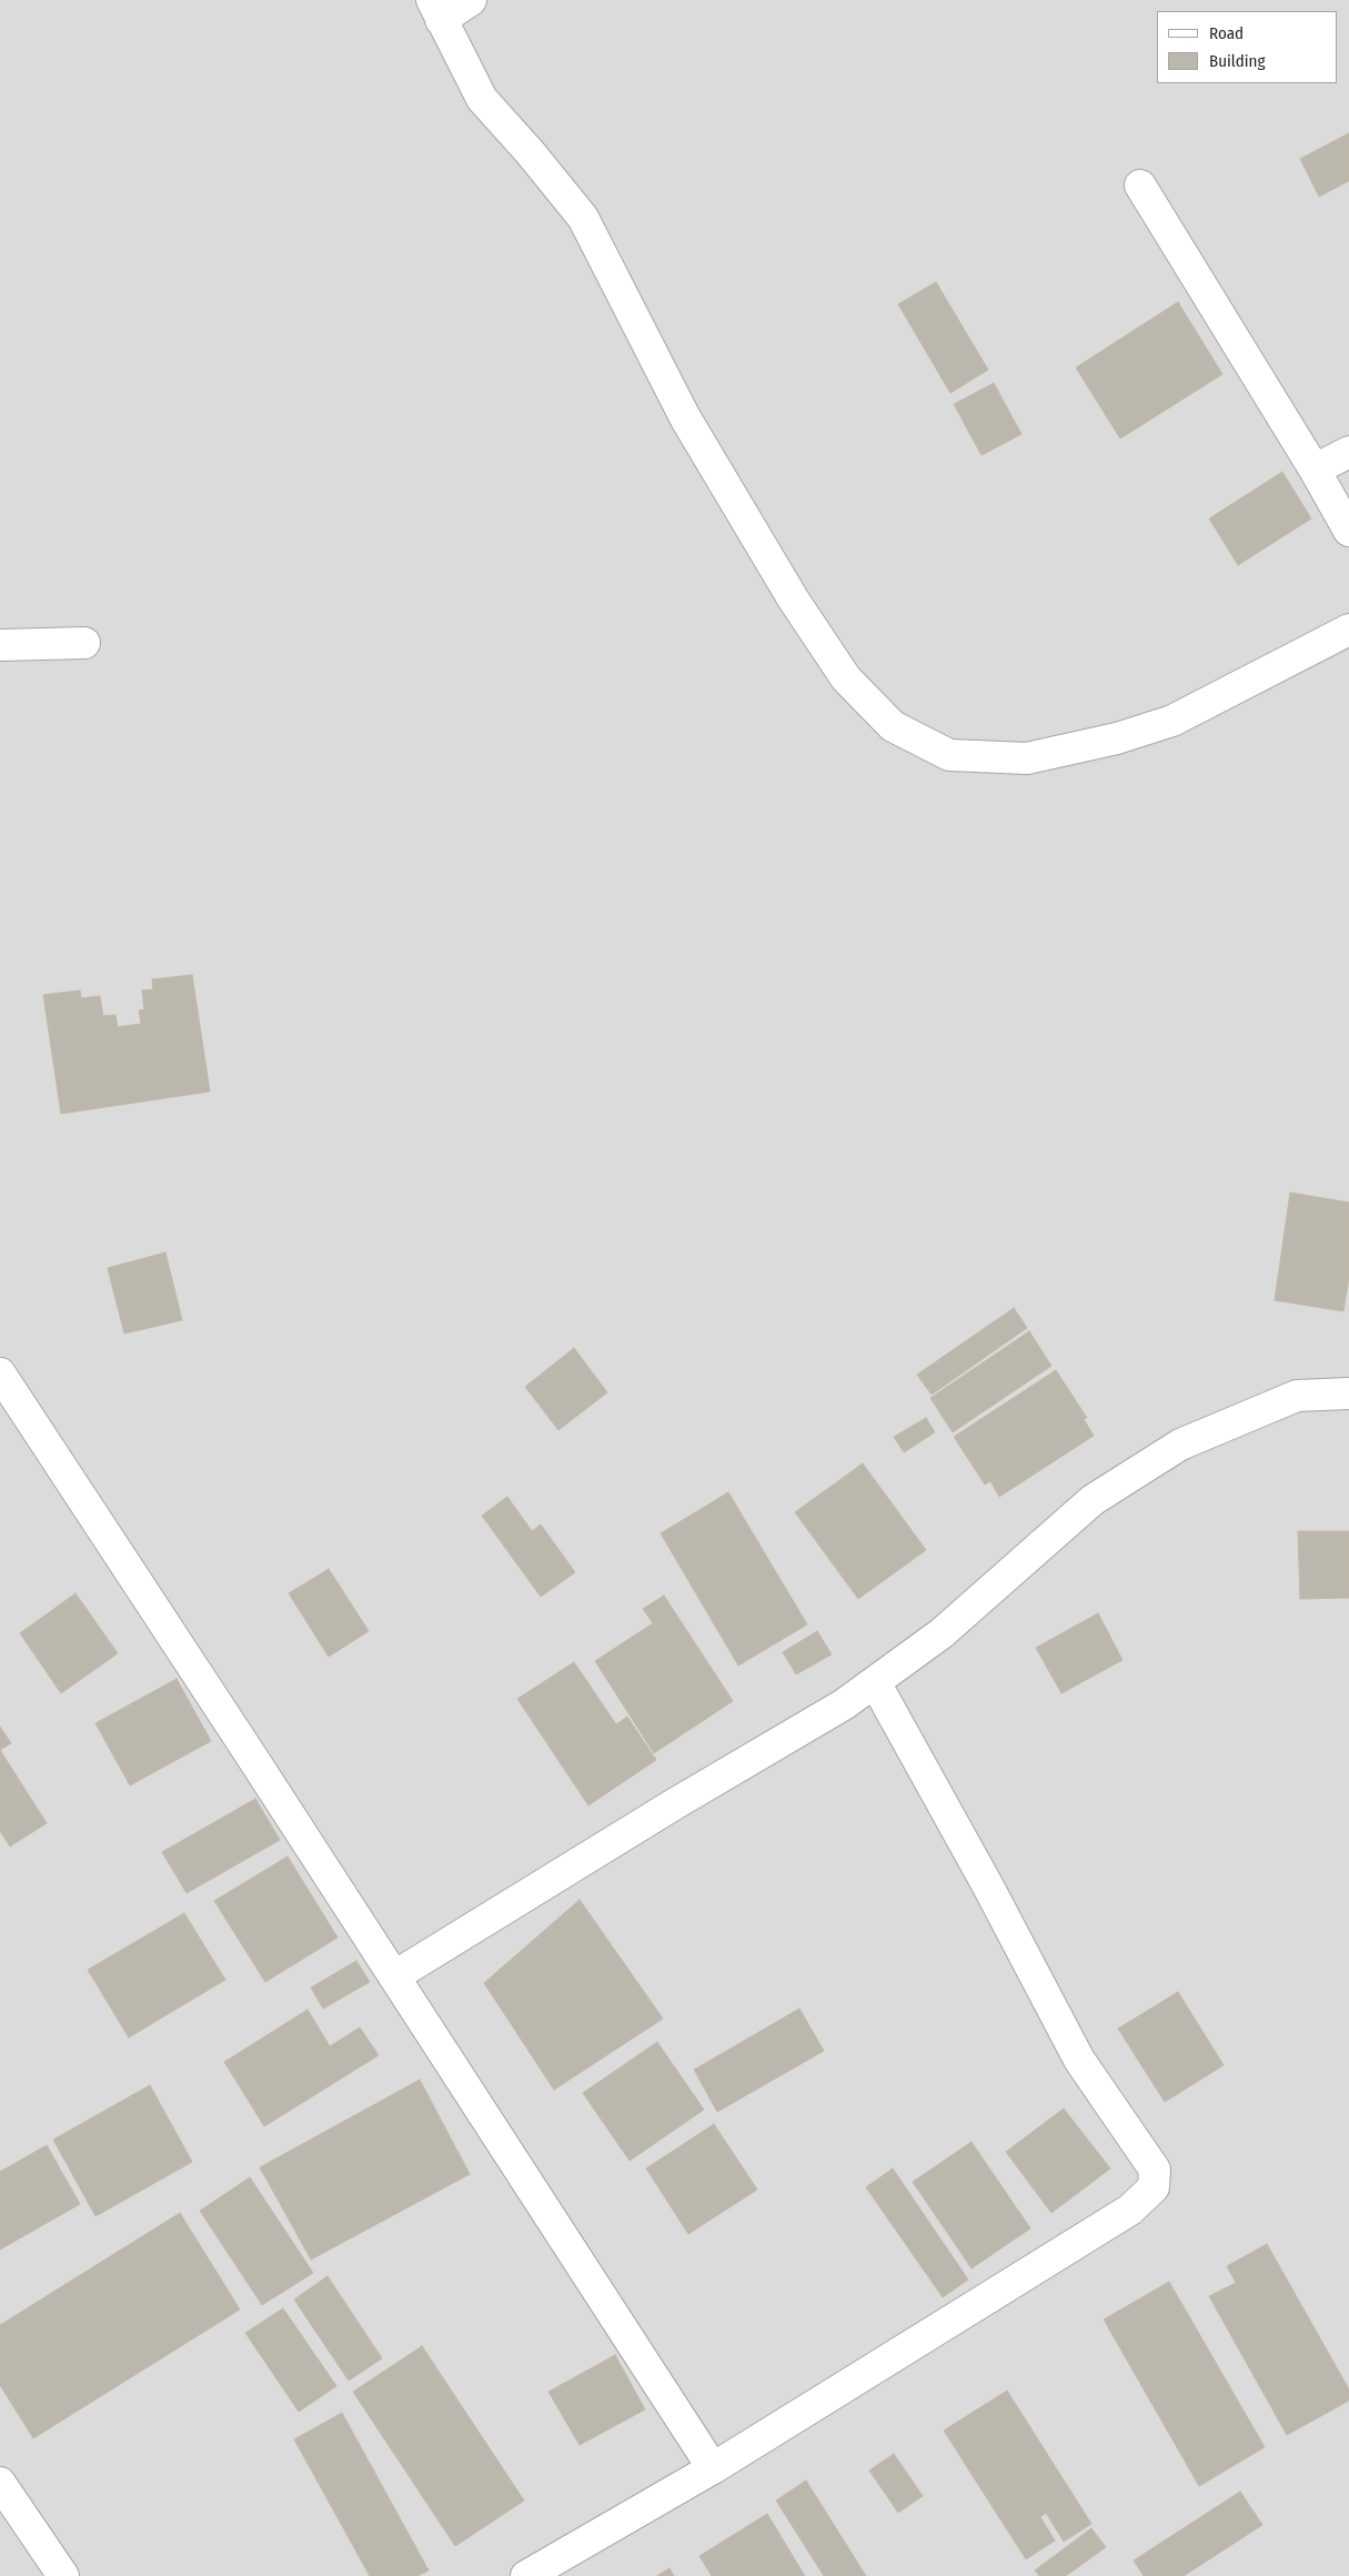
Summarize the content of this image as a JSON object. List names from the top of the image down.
{
  "legend": ["Road", "Building"]
}
